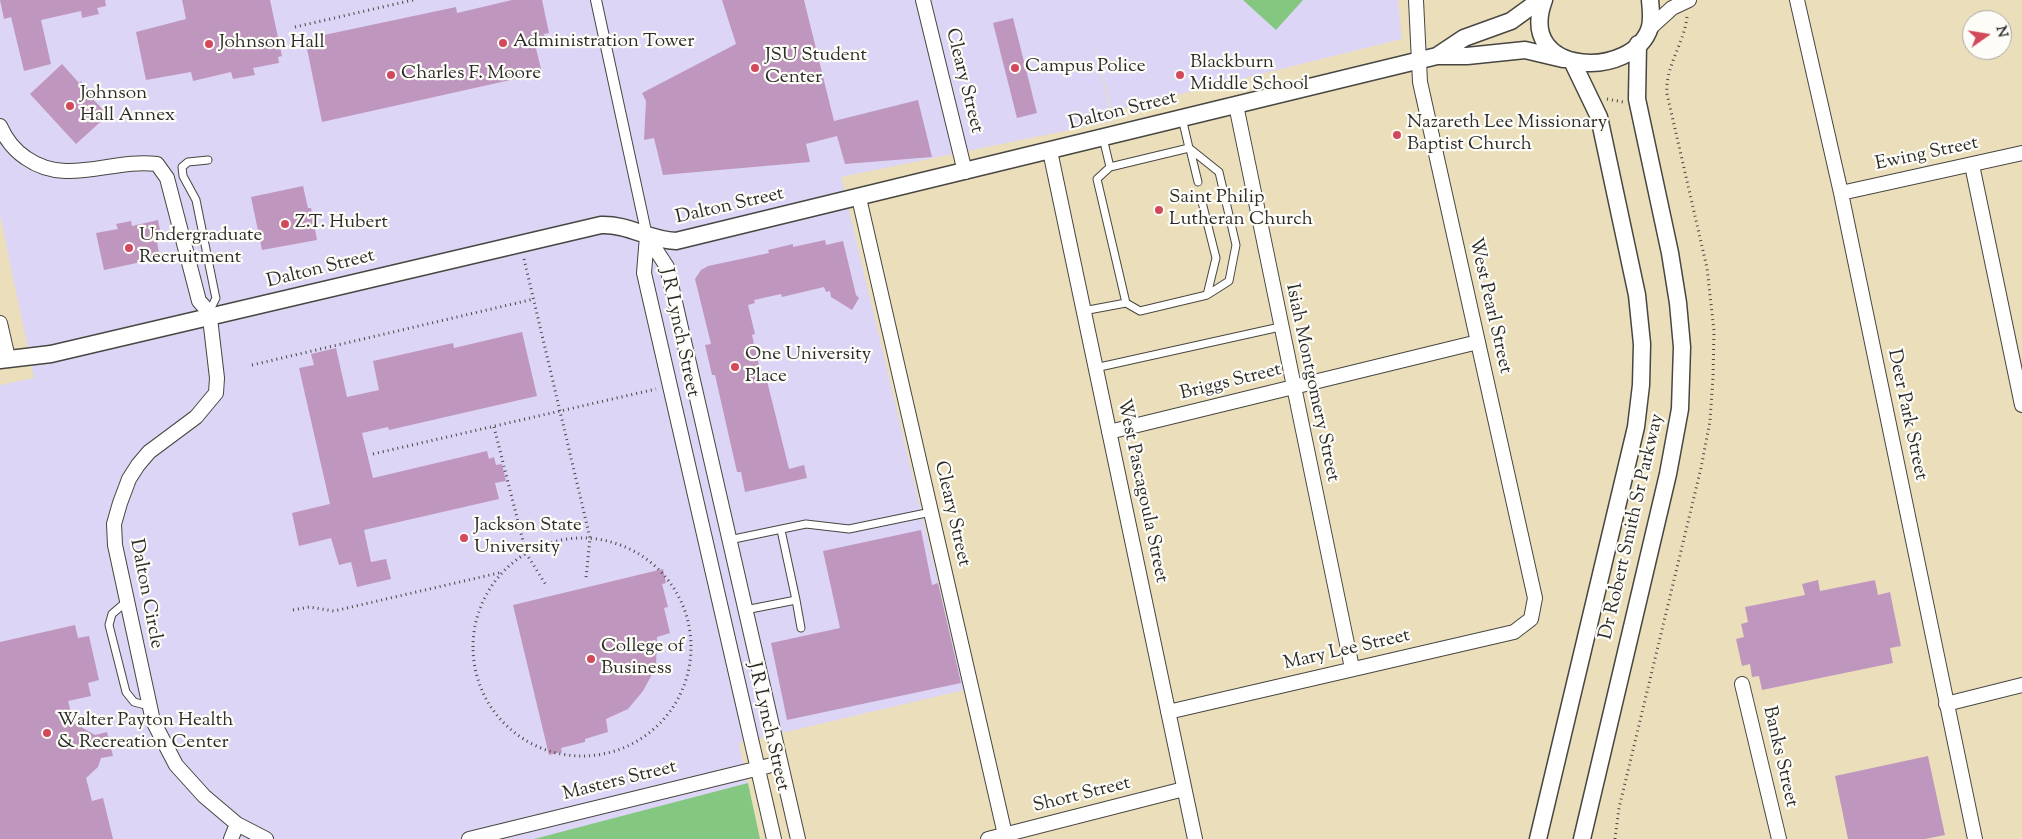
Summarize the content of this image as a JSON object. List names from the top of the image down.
{
  "streets": {
    "street": [
      "Cleary Street",
      "Dalton Street",
      "Ewing Street",
      "West Pearl Street",
      "J R Lynch Street",
      "Briggs Street",
      "Isiah Montgomery Street",
      "Deer Park Street",
      "West Pascagoula Street",
      "Dr Robert Smith Sr Parkway",
      "Dalton Circle",
      "Mary Lee Street",
      "Banks Street",
      "Masters Street",
      "Short Street"
    ]
  },
  "crossings": [
    ["Cleary Street", "Dalton Street"],
    ["Cleary Street", "Short Street"],
    ["Dalton Street", "West Pearl Street"],
    ["Dalton Street", "J R Lynch Street"],
    ["Dalton Street", "Isiah Montgomery Street"],
    ["Dalton Street", "West Pascagoula Street"],
    ["Dalton Street", "Dr Robert Smith Sr Parkway"],
    ["Dalton Street", "Dalton Circle"],
    ["Ewing Street", "Deer Park Street"],
    ["West Pearl Street", "Briggs Street"],
    ["West Pearl Street", "Mary Lee Street"],
    ["J R Lynch Street", "Masters Street"],
    ["Briggs Street", "Isiah Montgomery Street"],
    ["Briggs Street", "West Pascagoula Street"],
    ["Isiah Montgomery Street", "Mary Lee Street"],
    ["West Pascagoula Street", "Mary Lee Street"],
    ["West Pascagoula Street", "Short Street"]
  ],
  "places": [
    "Administration Tower",
    "Johnson Hall",
    "JSU Student Center",
    "Campus Police",
    "Charles F. Moore",
    "Blackburn Middle School",
    "Johnson Hall Annex",
    "Nazareth Lee Missionary Baptist Church",
    "Saint Philip Lutheran Church",
    "Z.T. Hubert",
    "Undergraduate Recruitment",
    "One University Place",
    "Jackson State University",
    "College of Business",
    "Walter Payton Health & Recreation Center"
  ],
  "north": "right"
}
